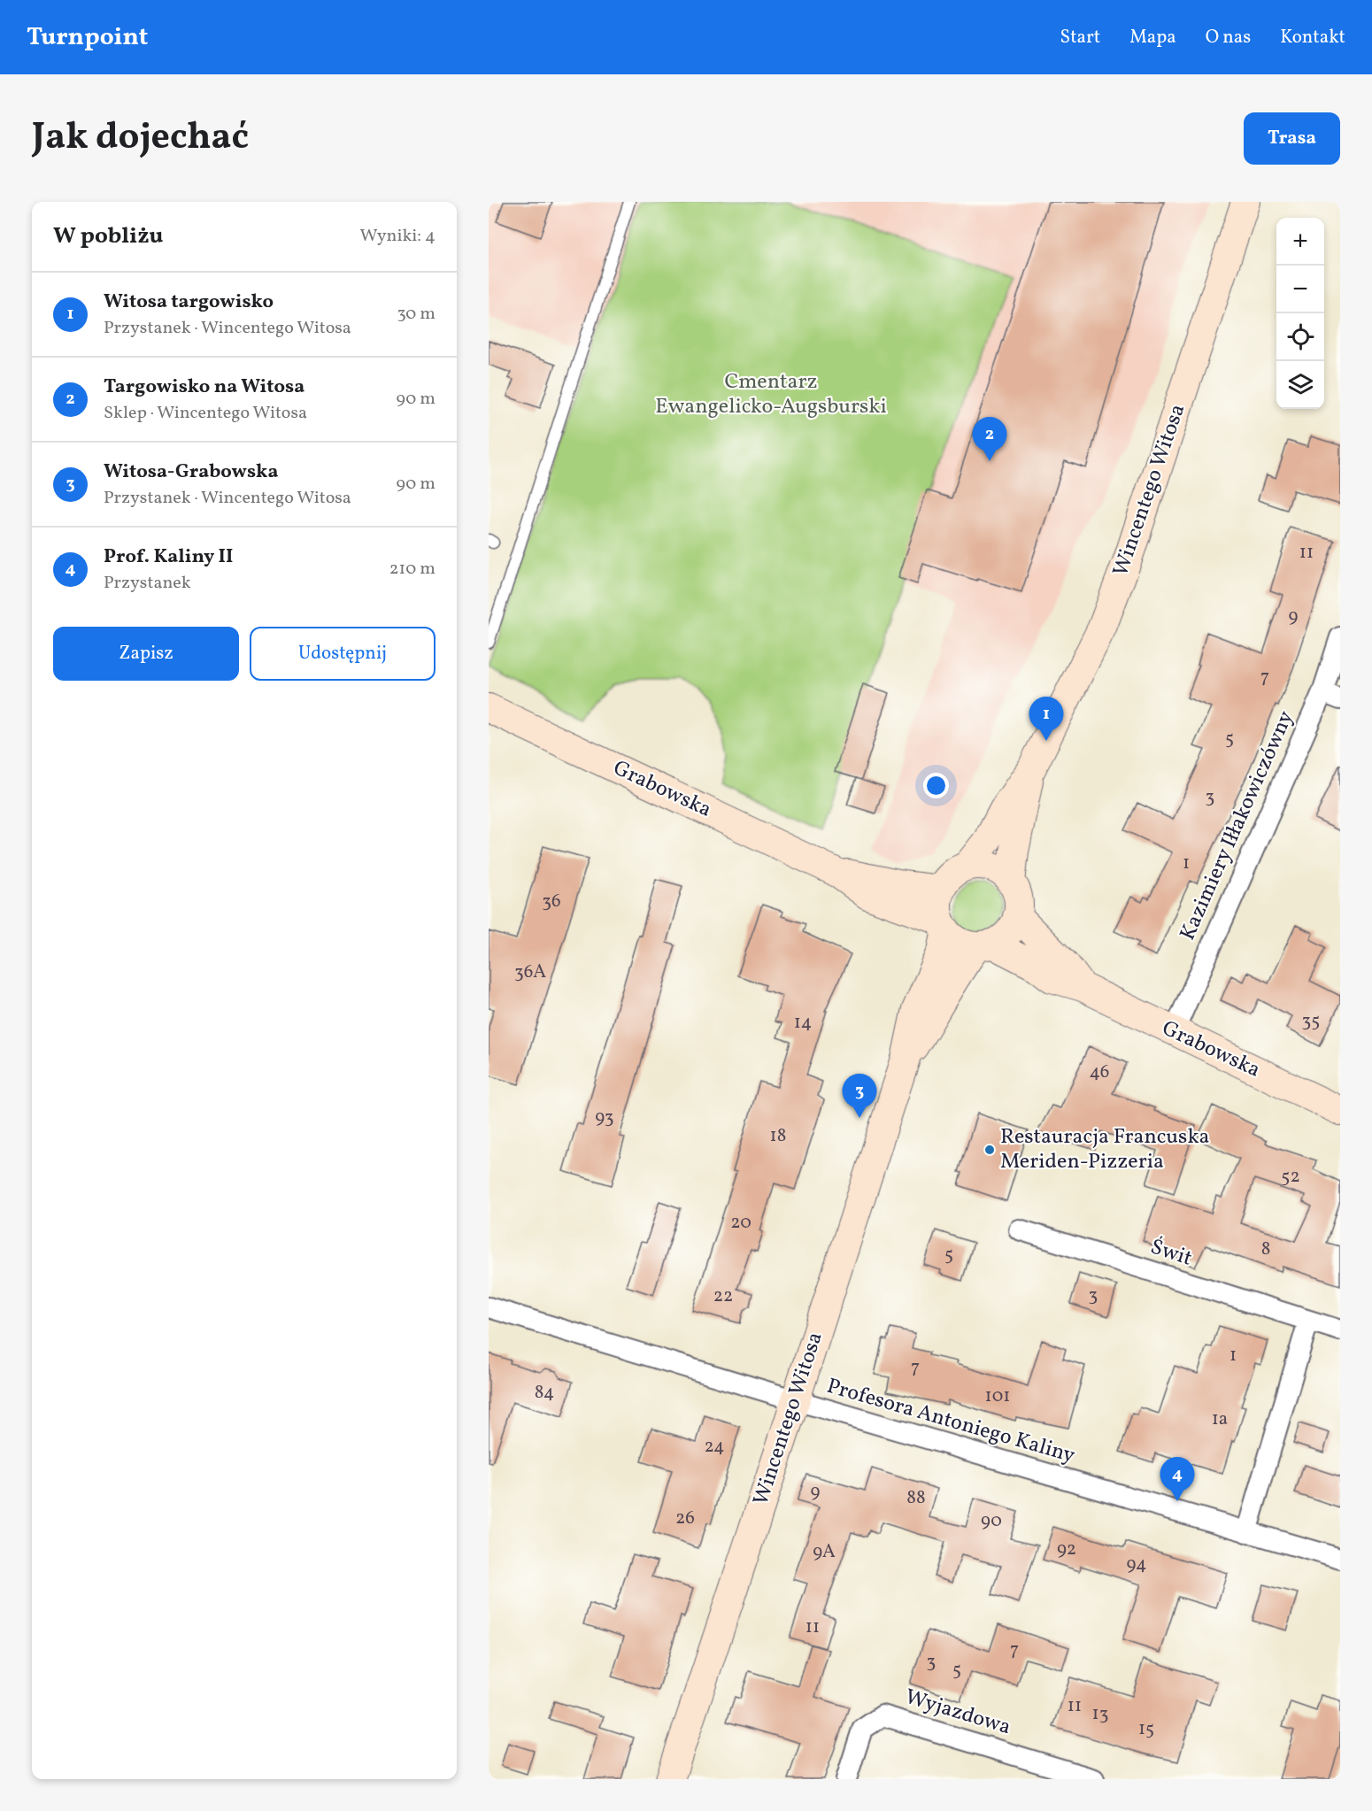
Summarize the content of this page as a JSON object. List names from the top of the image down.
{
  "streets": {
    "street": [
      "Wincentego Witosa",
      "Grabowska",
      "Kazimiery Iłłakowiczówny",
      "Świt",
      "Profesora Antoniego Kaliny",
      "Wyjazdowa"
    ]
  },
  "crossings": [
    ["Wincentego Witosa", "Grabowska"],
    ["Wincentego Witosa", "Profesora Antoniego Kaliny"],
    ["Grabowska", "Kazimiery Iłłakowiczówny"]
  ],
  "parks": ["Cmentarz Ewangelicko-Augsburski"],
  "places": ["Restauracja Francuska Meriden-Pizzeria"],
  "house_numbers": [
    "11",
    "9",
    "7",
    "5",
    "3",
    "1",
    "36",
    "36A",
    "35",
    "14",
    "46",
    "93",
    "18",
    "52",
    "20",
    "8",
    "5",
    "3",
    "22",
    "1",
    "7",
    "84",
    "101",
    "1a",
    "24",
    "9",
    "88",
    "26",
    "90",
    "92",
    "9A",
    "94",
    "11",
    "7",
    "3",
    "5",
    "11",
    "13",
    "15"
  ],
  "page": {
    "header": "Turnpoint",
    "nav": [
      "Start",
      "Mapa",
      "O nas",
      "Kontakt"
    ],
    "title": "Jak dojechać",
    "buttons": [
      "Trasa",
      ["Zapisz", "Udostępnij"]
    ],
    "heading": ["W pobliżu", "Wyniki: 4"],
    "map_buttons": ["+", "−"],
    "list": [
      {
        "mark": "1",
        "name": "Witosa targowisko",
        "note": "Przystanek · Wincentego Witosa",
        "value": "30 m"
      },
      {
        "mark": "2",
        "name": "Targowisko na Witosa",
        "note": "Sklep · Wincentego Witosa",
        "value": "90 m"
      },
      {
        "mark": "3",
        "name": "Witosa-Grabowska",
        "note": "Przystanek · Wincentego Witosa",
        "value": "90 m"
      },
      {
        "mark": "4",
        "name": "Prof. Kaliny II",
        "note": "Przystanek",
        "value": "210 m"
      }
    ],
    "pins": [
      "2",
      "1",
      "3",
      "4"
    ]
  }
}
